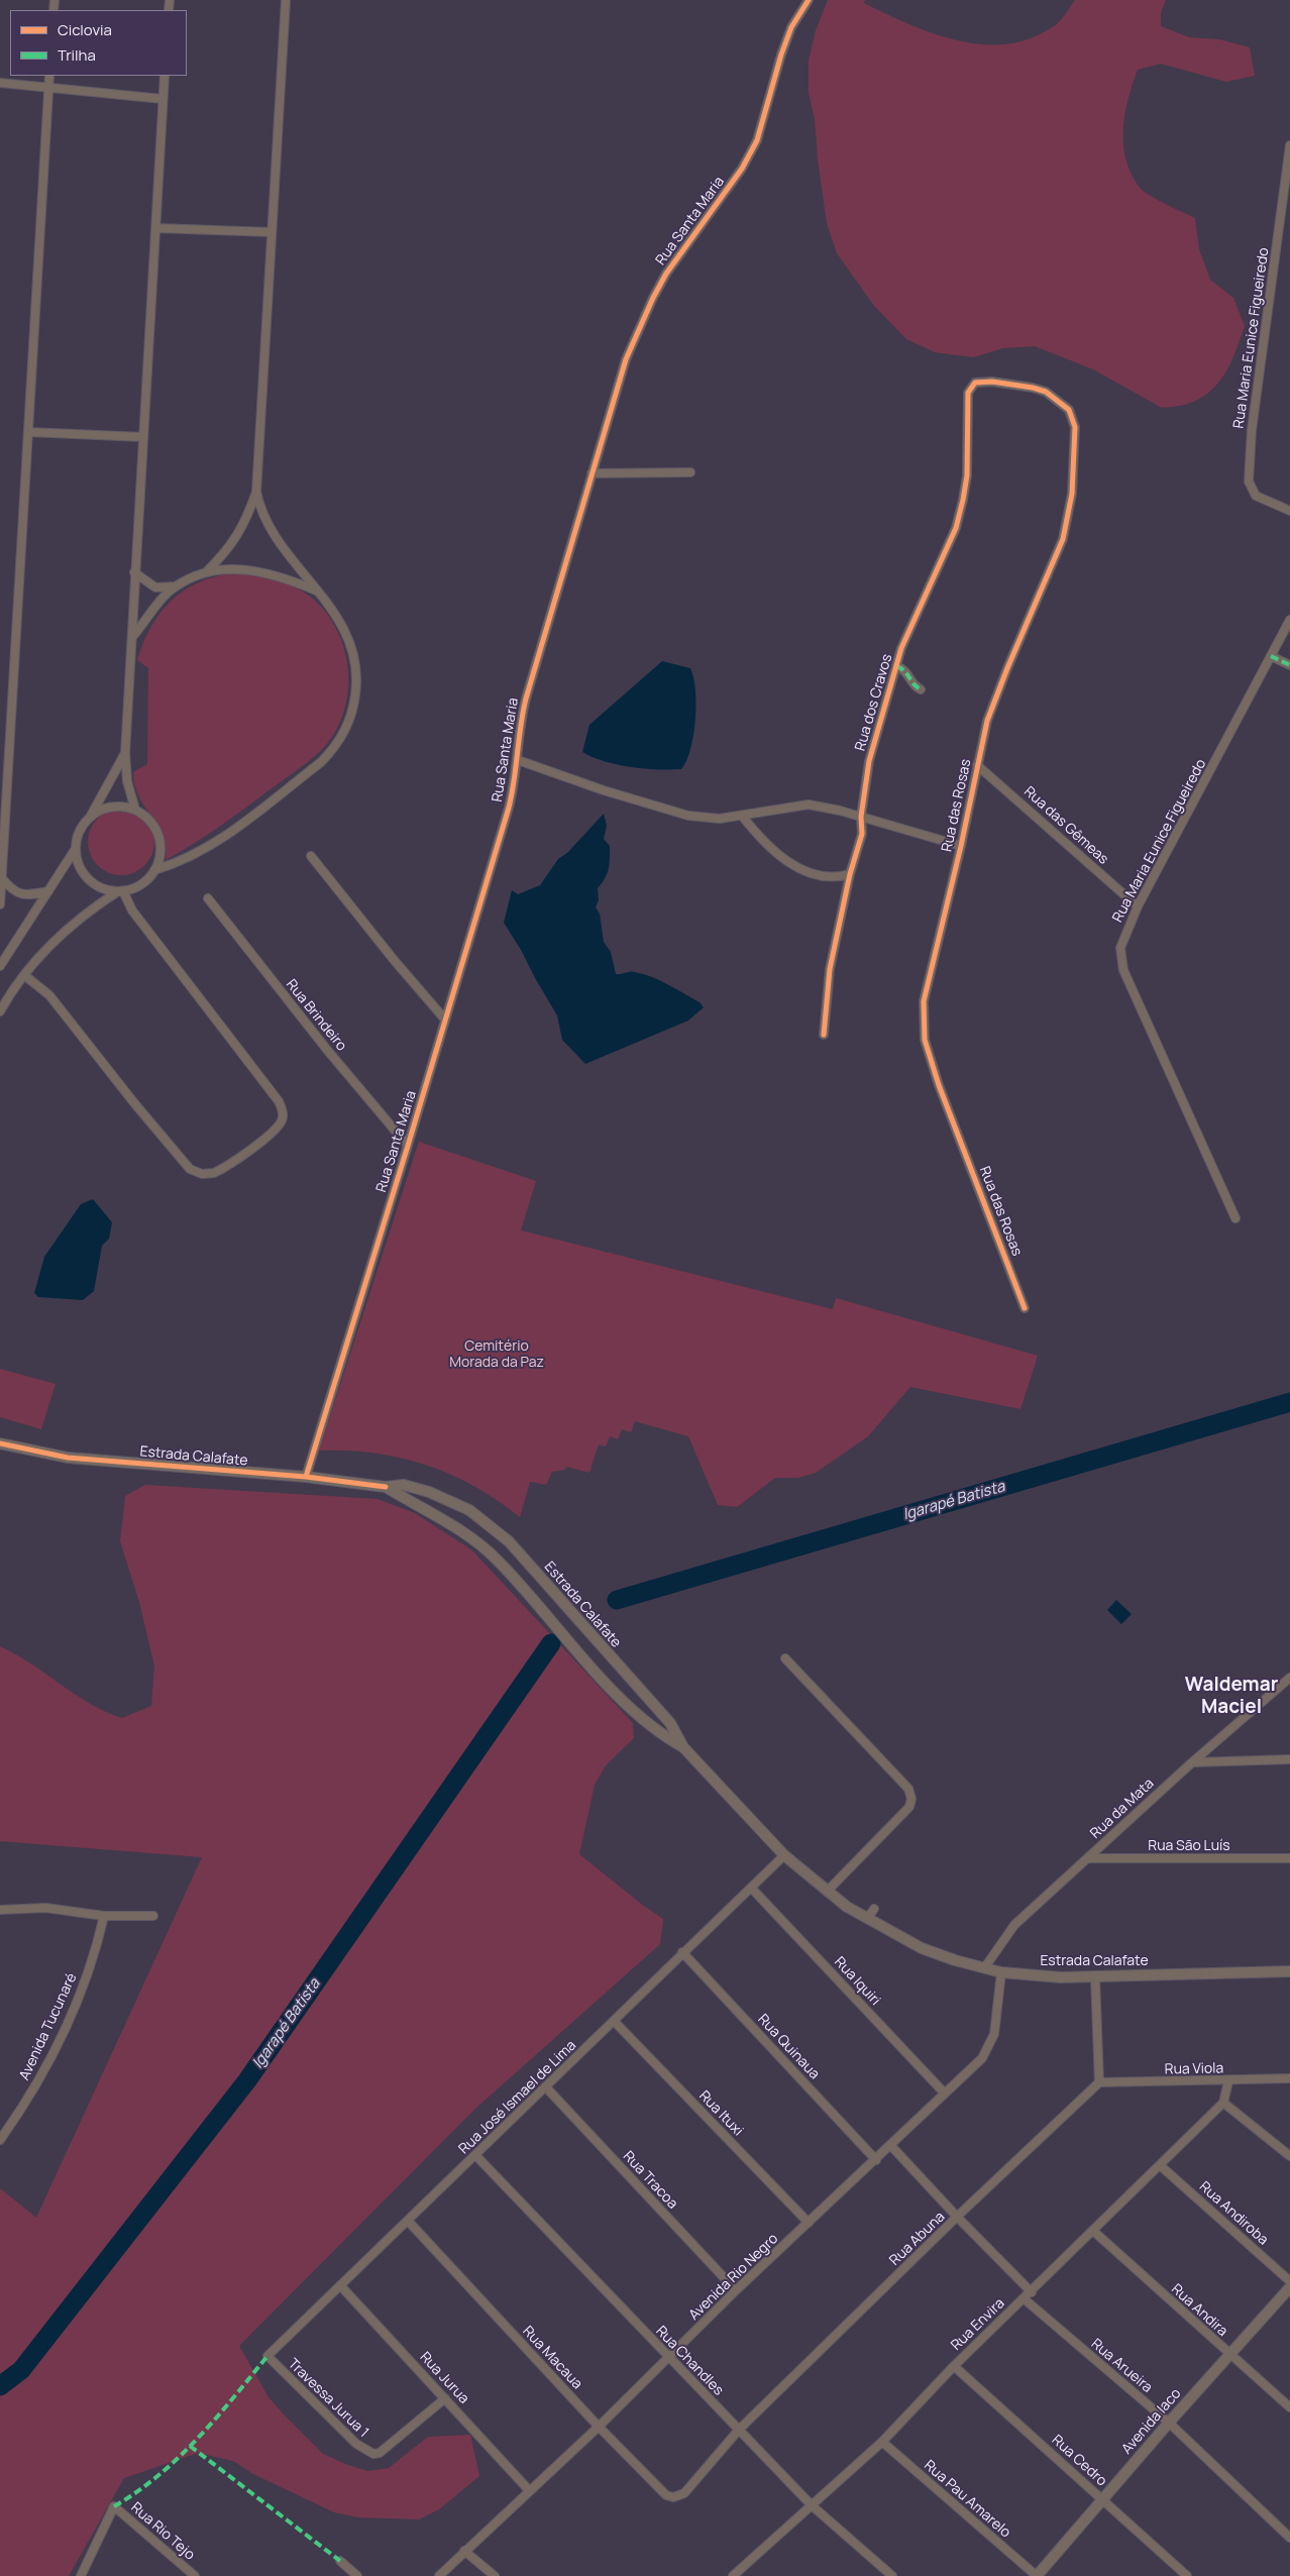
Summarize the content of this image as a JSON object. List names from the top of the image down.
{
  "streets": {
    "street": [
      "Rua Santa Maria",
      "Rua Maria Eunice Figueiredo",
      "Rua dos Cravos",
      "Rua das Rosas",
      "Rua das Gêmeas",
      "Rua Brindeiro",
      "Estrada Calafate",
      "Rua da Mata",
      "Rua São Luís",
      "Rua Iquiri",
      "Avenida Tucunaré",
      "Rua Quinaua",
      "Rua Viola",
      "Rua José Ismael de Lima",
      "Rua Ituxi",
      "Rua Tracoa",
      "Rua Andiroba",
      "Rua Abuna",
      "Avenida Rio Negro",
      "Rua Andira",
      "Rua Envira",
      "Rua Macaua",
      "Rua Chandles",
      "Rua Arueira",
      "Rua Jurua",
      "Travessa Jurua 1",
      "Avenida Iaco",
      "Rua Cedro",
      "Rua Pau Amarelo",
      "Rua Rio Tejo"
    ]
  },
  "crossings": [
    ["Rua Santa Maria", "Rua Brindeiro"],
    ["Rua Santa Maria", "Estrada Calafate"],
    ["Rua Maria Eunice Figueiredo", "Rua das Gêmeas"],
    ["Rua dos Cravos", "Rua das Rosas"],
    ["Rua das Rosas", "Rua das Gêmeas"],
    ["Estrada Calafate", "Rua da Mata"],
    ["Estrada Calafate", "Rua José Ismael de Lima"],
    ["Estrada Calafate", "Avenida Rio Negro"],
    ["Rua da Mata", "Rua São Luís"],
    ["Rua Iquiri", "Rua José Ismael de Lima"],
    ["Rua Iquiri", "Avenida Rio Negro"],
    ["Rua Quinaua", "Rua José Ismael de Lima"],
    ["Rua Quinaua", "Avenida Rio Negro"],
    ["Rua Viola", "Rua Abuna"],
    ["Rua José Ismael de Lima", "Rua Ituxi"],
    ["Rua José Ismael de Lima", "Rua Tracoa"],
    ["Rua José Ismael de Lima", "Rua Macaua"],
    ["Rua José Ismael de Lima", "Rua Chandles"],
    ["Rua José Ismael de Lima", "Rua Jurua"],
    ["Rua José Ismael de Lima", "Travessa Jurua 1"],
    ["Rua Ituxi", "Avenida Rio Negro"],
    ["Rua Tracoa", "Avenida Rio Negro"],
    ["Rua Andiroba", "Rua Envira"],
    ["Rua Abuna", "Rua Macaua"],
    ["Rua Abuna", "Rua Chandles"],
    ["Avenida Rio Negro", "Rua Macaua"],
    ["Avenida Rio Negro", "Rua Chandles"],
    ["Avenida Rio Negro", "Rua Jurua"],
    ["Rua Andira", "Rua Envira"],
    ["Rua Andira", "Avenida Iaco"],
    ["Rua Envira", "Rua Chandles"],
    ["Rua Envira", "Rua Arueira"],
    ["Rua Envira", "Rua Cedro"],
    ["Rua Envira", "Rua Pau Amarelo"],
    ["Rua Arueira", "Avenida Iaco"],
    ["Rua Jurua", "Travessa Jurua 1"],
    ["Avenida Iaco", "Rua Cedro"],
    ["Avenida Iaco", "Rua Pau Amarelo"]
  ],
  "districts": ["Waldemar Maciel"],
  "water": ["Igarapé Batista"],
  "parks": ["Cemitério Morada da Paz"],
  "legend": ["Ciclovia", "Trilha"]
}
